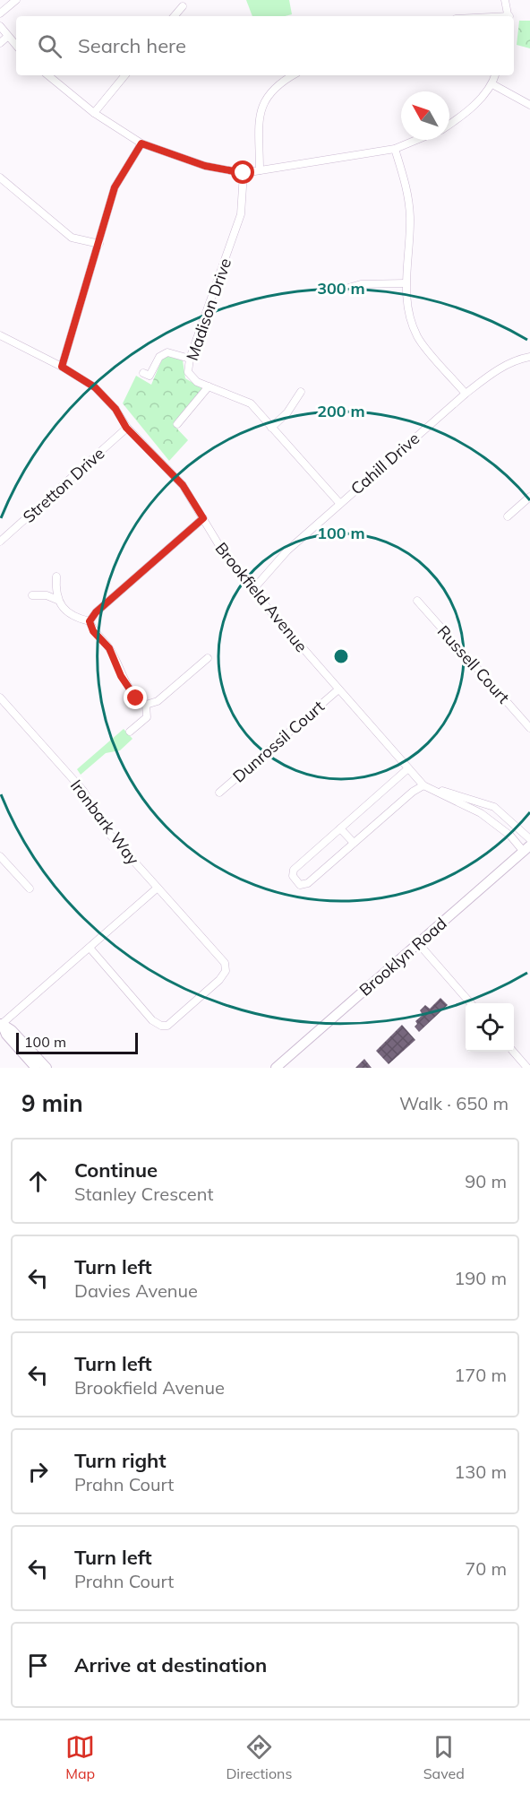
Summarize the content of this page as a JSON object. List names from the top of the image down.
{
  "streets": {
    "street": [
      "Madison Drive",
      "Cahill Drive",
      "Stretton Drive",
      "Brookfield Avenue",
      "Russell Court",
      "Dunrossil Court",
      "Ironbark Way",
      "Brooklyn Road"
    ]
  },
  "crossings": [
    ["Madison Drive", "Cahill Drive"],
    ["Cahill Drive", "Brookfield Avenue"],
    ["Stretton Drive", "Brookfield Avenue"],
    ["Brookfield Avenue", "Dunrossil Court"],
    ["Brookfield Avenue", "Brooklyn Road"]
  ],
  "scale_bar": "100 m",
  "north": "top left",
  "page": {
    "search": "Search here",
    "scale": "100 m",
    "heading": ["9 min", "Walk · 650 m"],
    "list": [
      ["Continue", "Stanley Crescent", "90 m"],
      ["Turn left", "Davies Avenue", "190 m"],
      ["Turn left", "Brookfield Avenue", "170 m"],
      ["Turn right", "Prahn Court", "130 m"],
      ["Turn left", "Prahn Court", "70 m"],
      "Arrive at destination"
    ],
    "nav": ["Map", "Directions", "Saved"]
  },
  "rings": ["300 m", "200 m", "100 m"]
}
